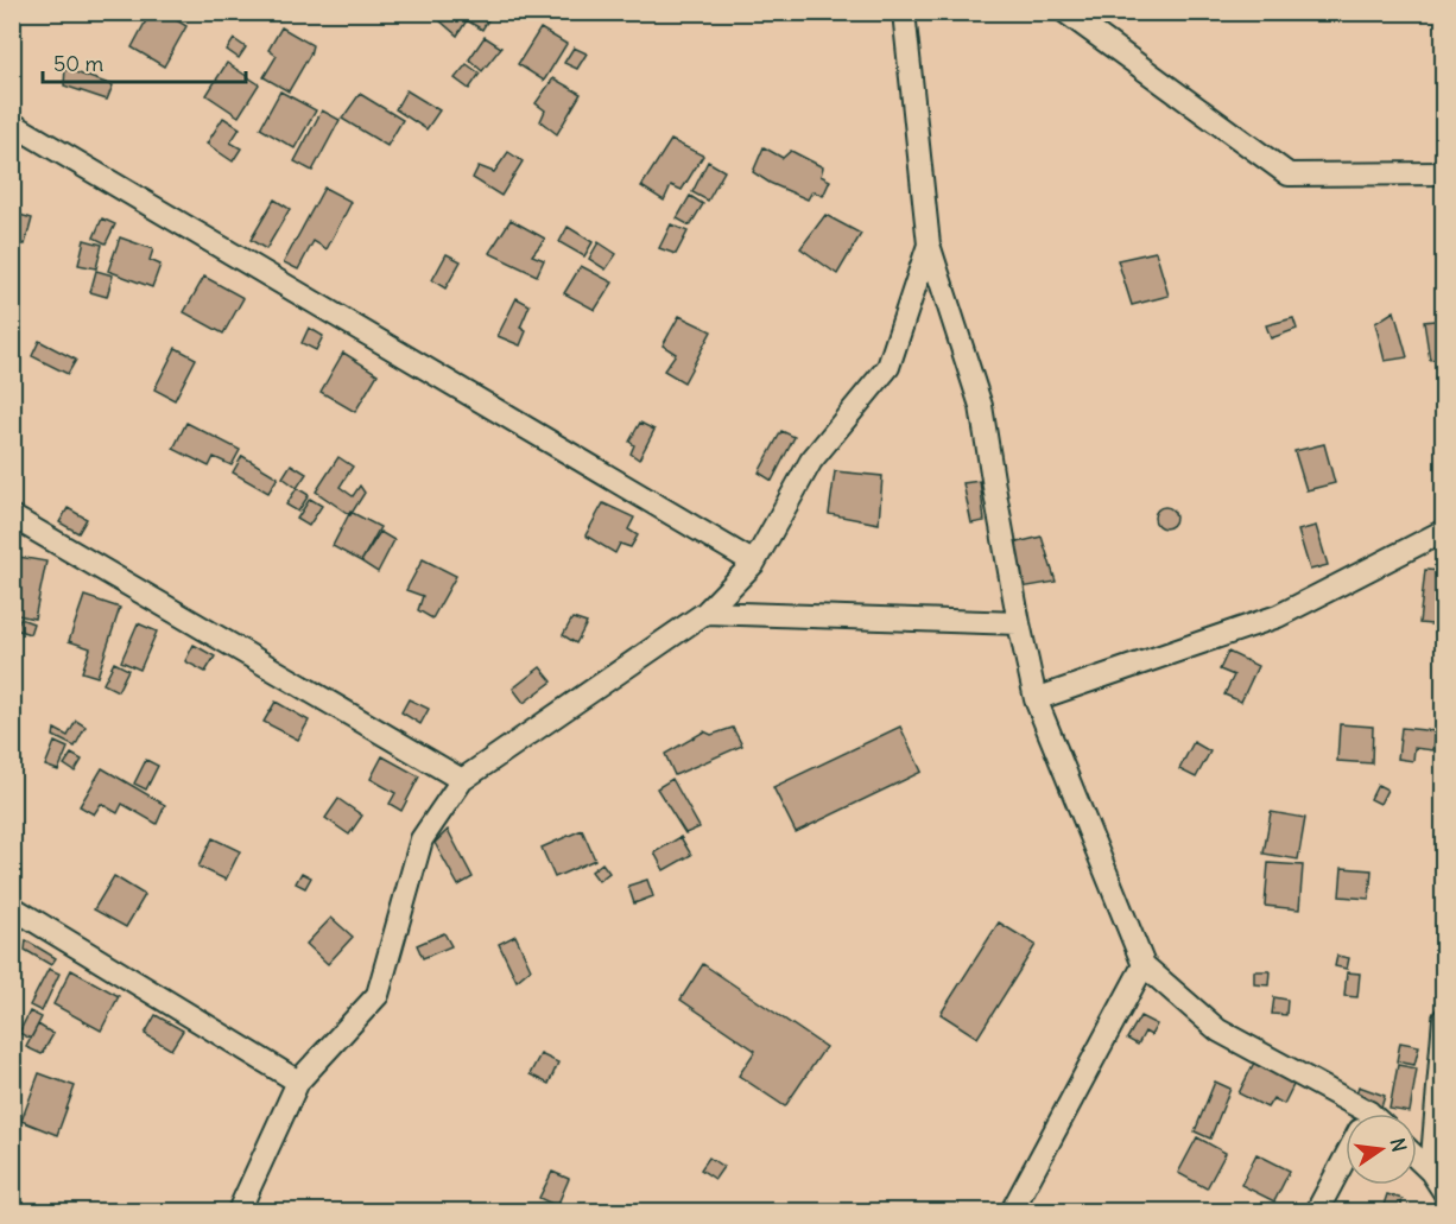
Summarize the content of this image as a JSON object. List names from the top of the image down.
{
  "scale_bar": "50 m",
  "north": "right"
}
